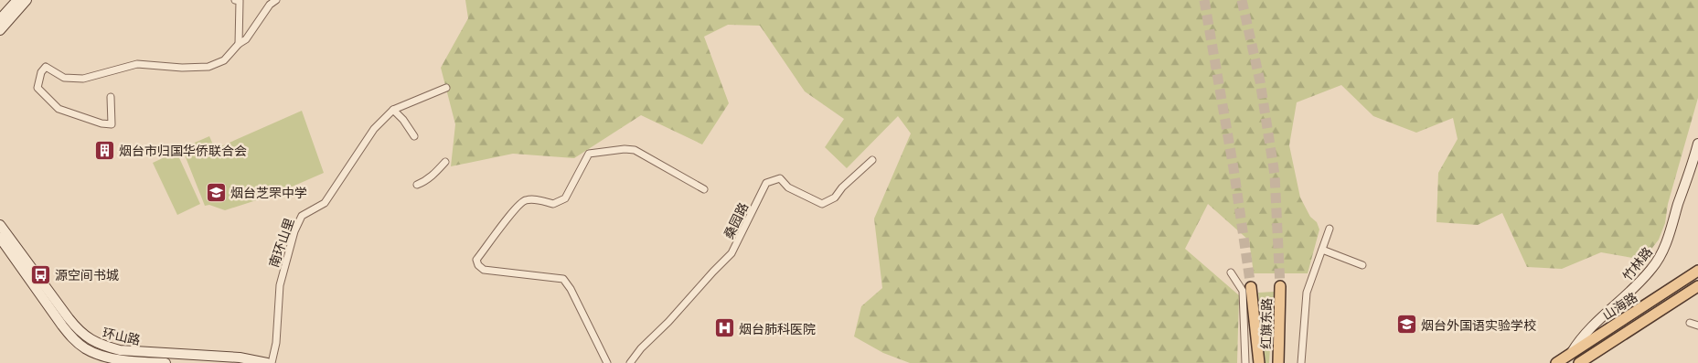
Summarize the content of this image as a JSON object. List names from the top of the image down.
{
  "streets": {
    "main road": [
      "竹林路",
      "山海路",
      "红旗东路",
      "环山路"
    ],
    "street": ["桑园路", "南环山里"]
  },
  "crossings": [
    ["竹林路", "山海路"]
  ],
  "places": {
    "building": ["烟台市归国华侨联合会"],
    "school or university": ["烟台芝罘中学", "烟台外国语实验学校"],
    "bus stop": ["源空间书城"],
    "hospital": ["烟台肺科医院"]
  }
}
